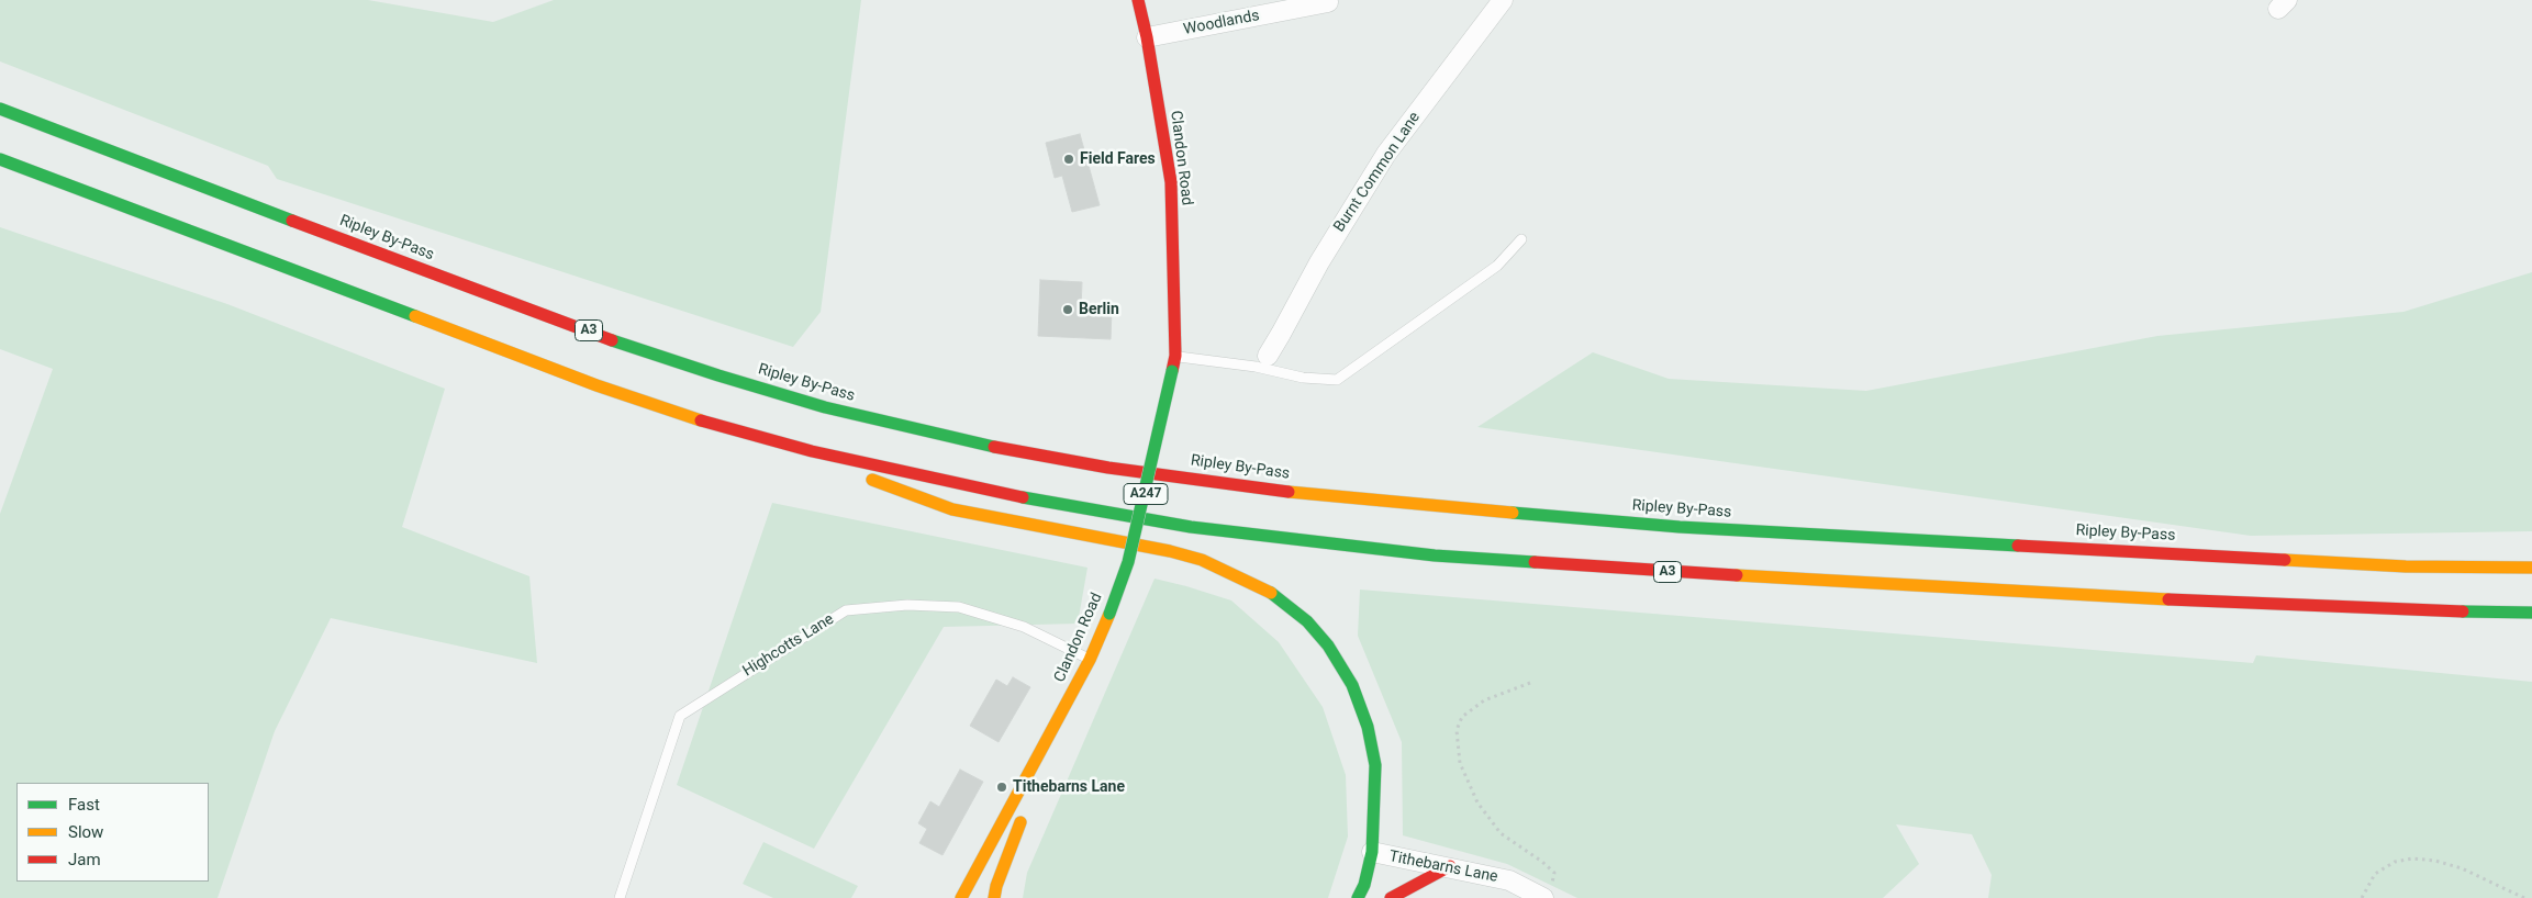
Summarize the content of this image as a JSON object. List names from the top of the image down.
{
  "streets": {
    "main road": [
      "Clandon Road",
      "Ripley By-Pass",
      "A3",
      "A247"
    ],
    "street": ["Woodlands", "Burnt Common Lane", "Tithebarns Lane"],
    "lane": ["Highcotts Lane"]
  },
  "crossings": [
    ["Woodlands", "Clandon Road"],
    ["Clandon Road", "Highcotts Lane"]
  ],
  "places": ["Field Fares", "Berlin", "Tithebarns Lane"],
  "legend": ["Fast", "Slow", "Jam"]
}
